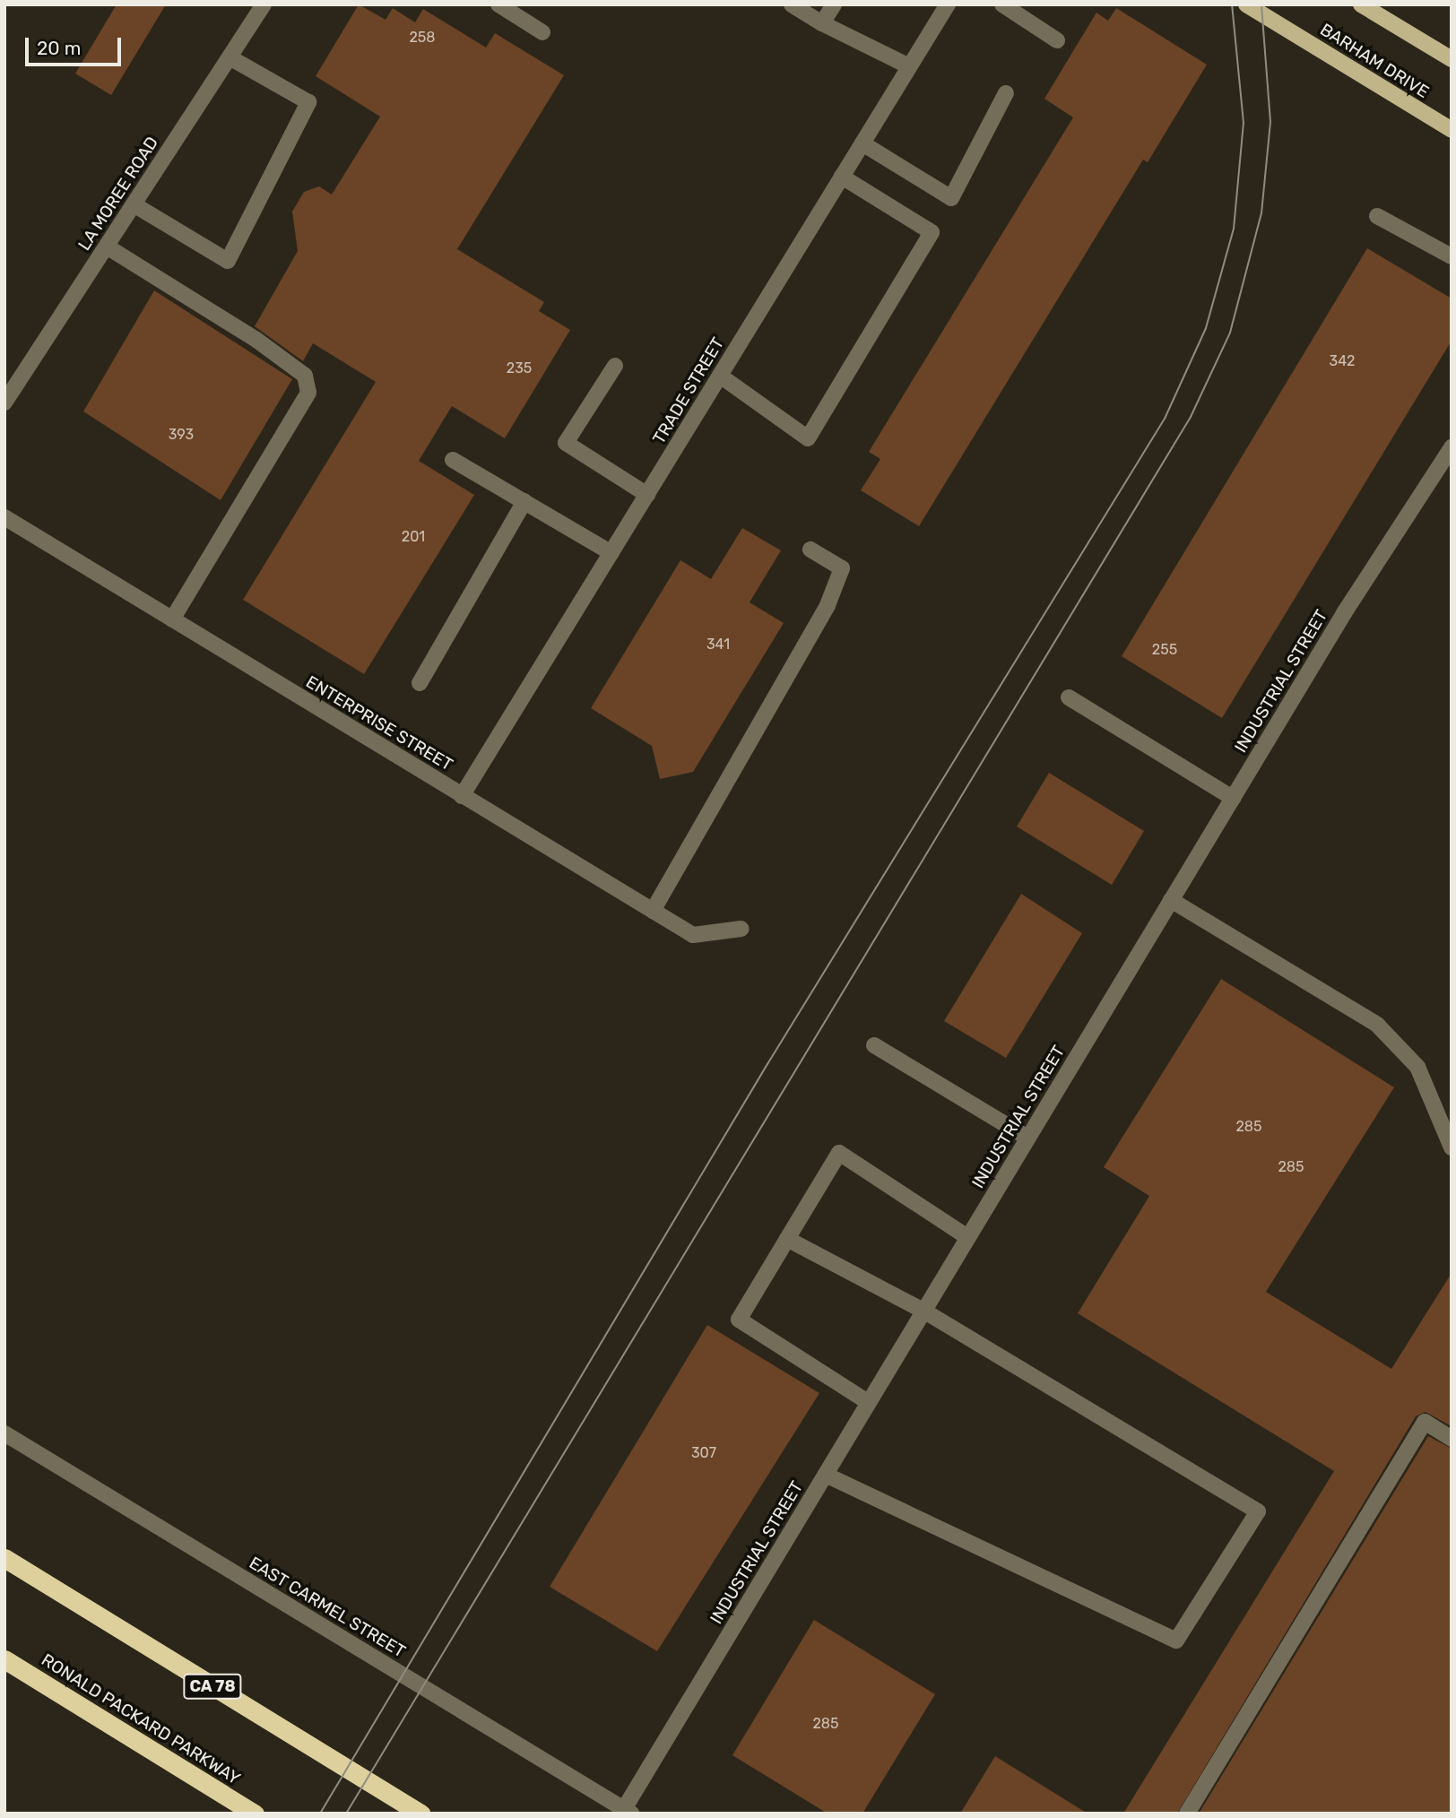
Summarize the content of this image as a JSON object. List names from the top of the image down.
{
  "streets": {
    "highway": ["CA 78", "RONALD PACKARD PARKWAY"],
    "main road": ["BARHAM DRIVE"],
    "street": [
      "LA MOREE ROAD",
      "TRADE STREET",
      "INDUSTRIAL STREET",
      "ENTERPRISE STREET",
      "EAST CARMEL STREET"
    ]
  },
  "crossings": [
    ["TRADE STREET", "ENTERPRISE STREET"],
    ["INDUSTRIAL STREET", "EAST CARMEL STREET"]
  ],
  "house_numbers": [
    "258",
    "342",
    "235",
    "393",
    "201",
    "341",
    "255",
    "285",
    "285",
    "307",
    "285"
  ],
  "scale_bar": "20 m"
}
